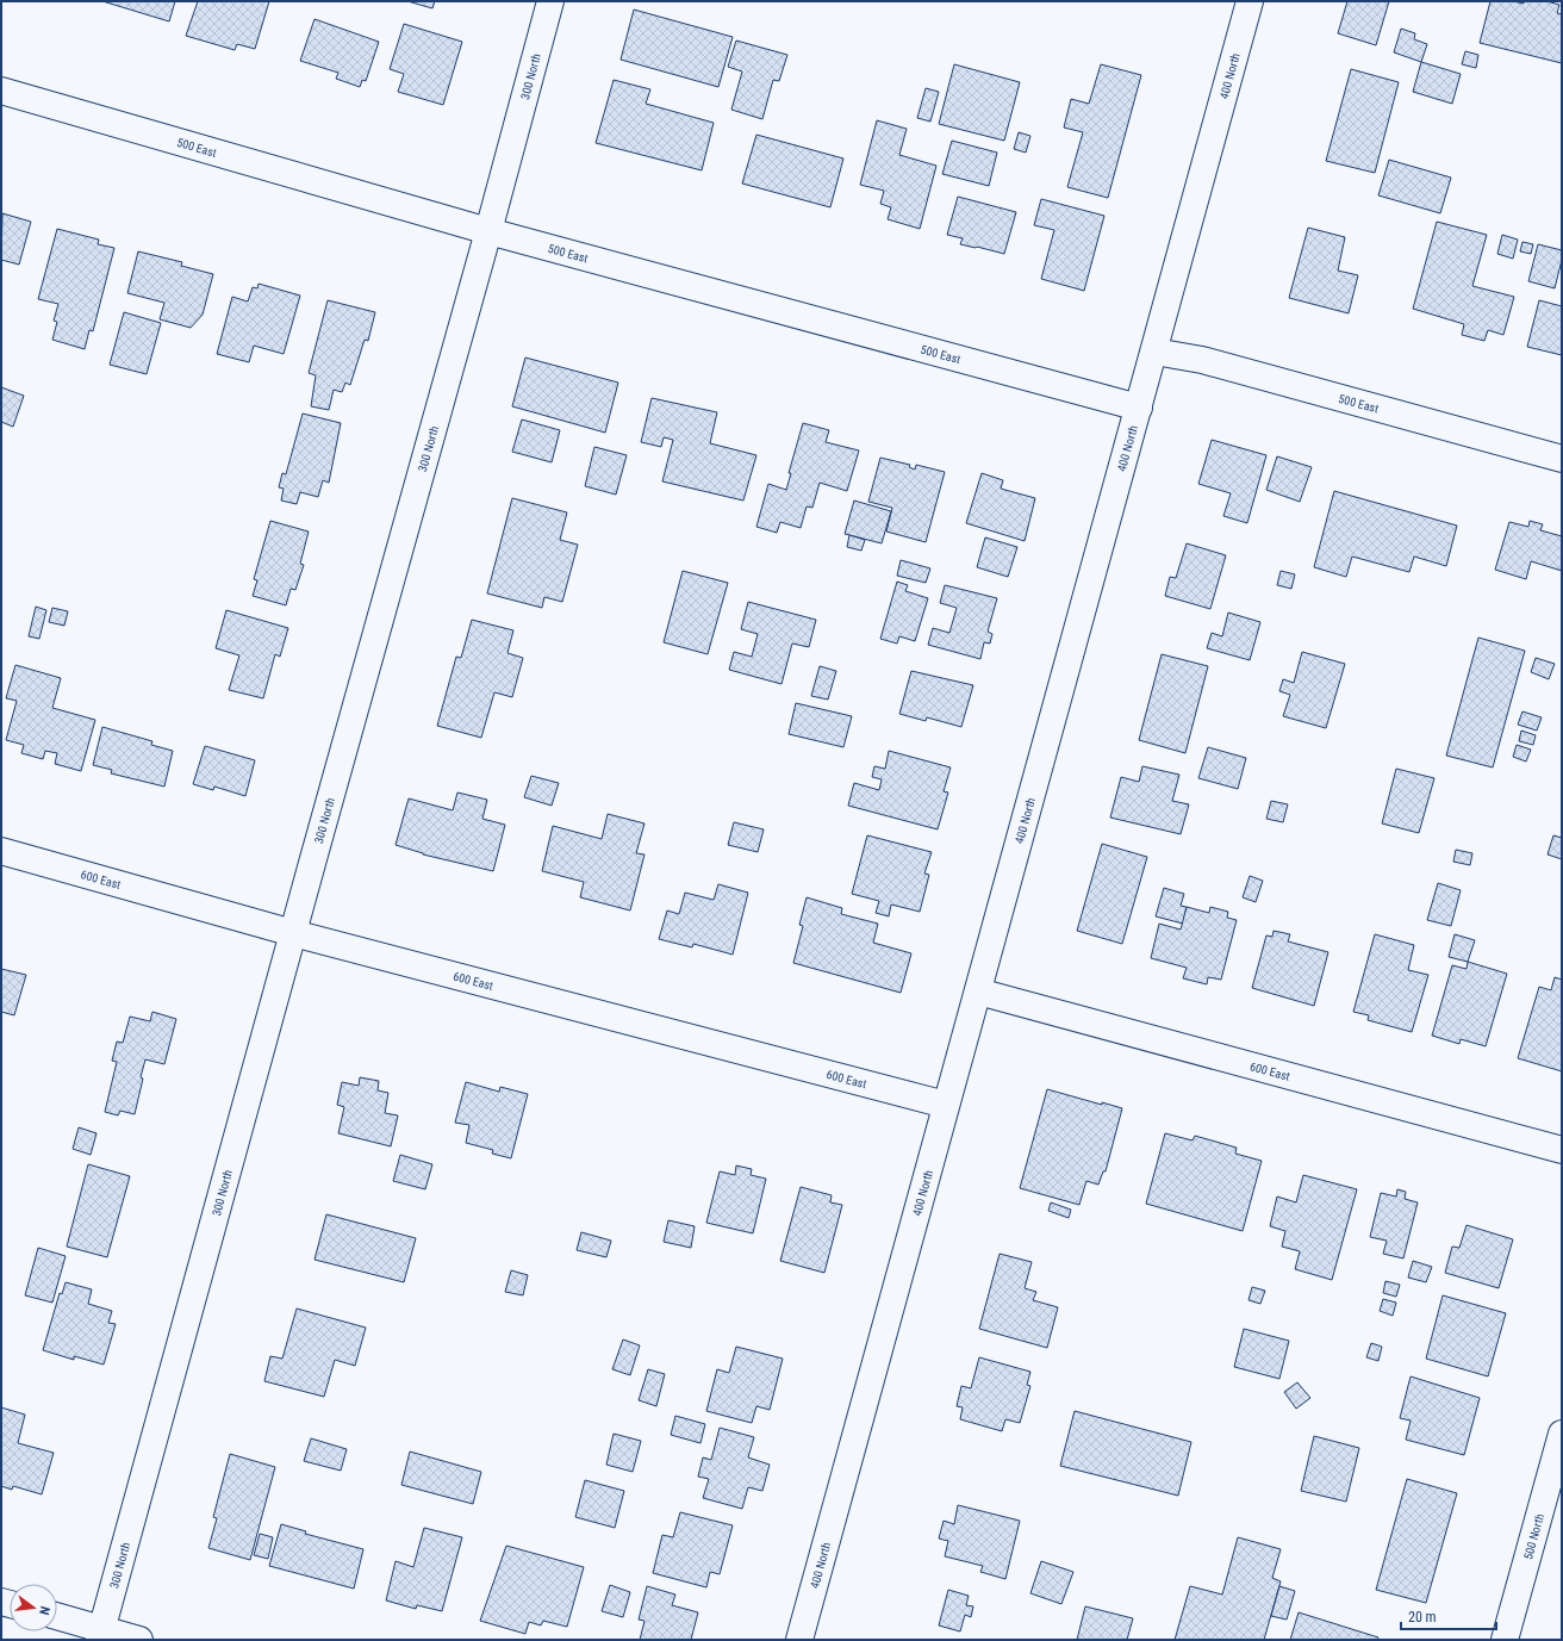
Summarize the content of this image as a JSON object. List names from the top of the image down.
{
  "streets": {
    "street": [
      "300 North",
      "400 North",
      "500 East",
      "600 East",
      "500 North"
    ]
  },
  "crossings": [
    ["300 North", "500 East"],
    ["300 North", "600 East"],
    ["400 North", "500 East"],
    ["400 North", "600 East"]
  ],
  "scale_bar": "20 m",
  "north": "right"
}
